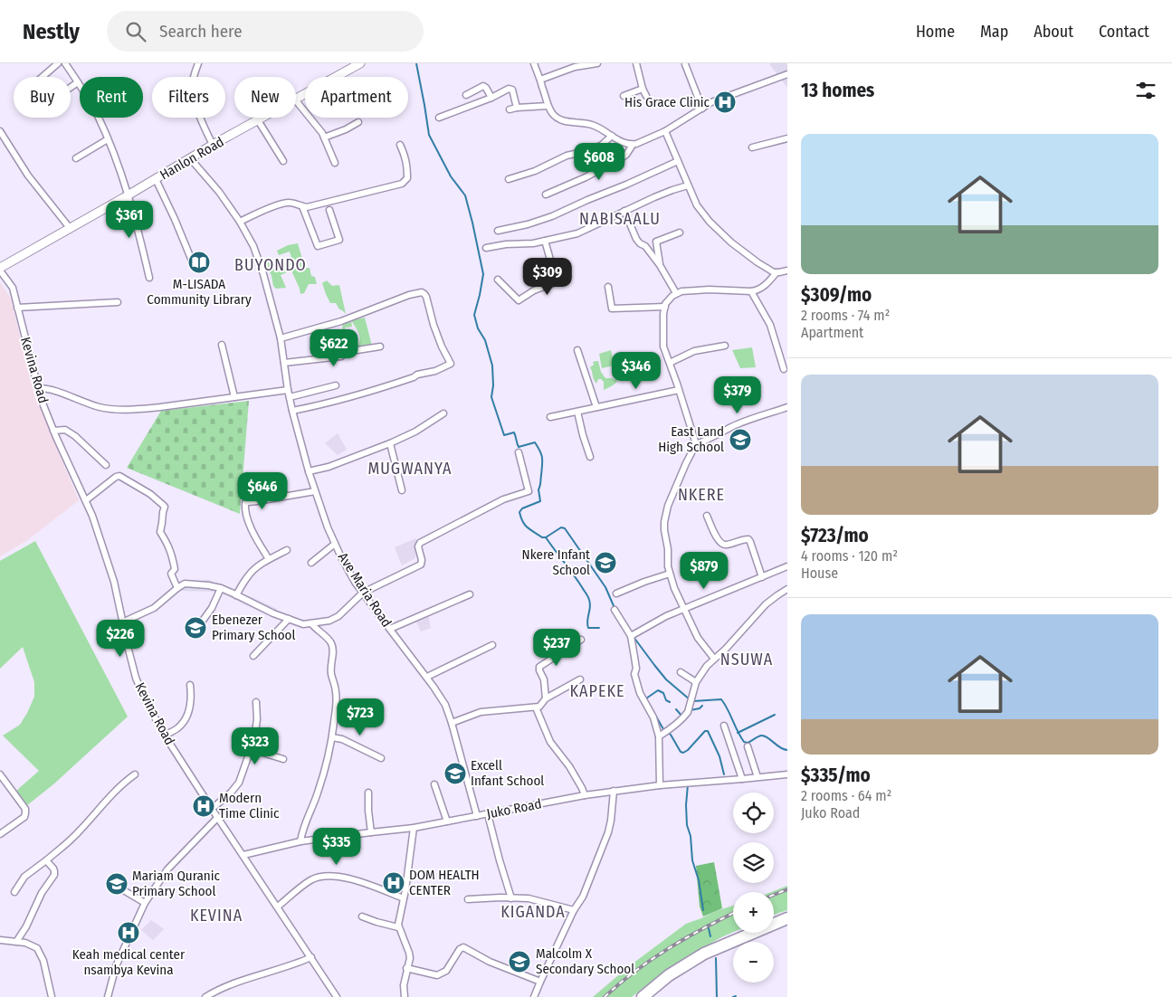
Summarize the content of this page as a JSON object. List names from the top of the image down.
{
  "streets": {
    "main road": ["Hanlon Road"],
    "street": ["Kevina Road", "Ave Maria Road", "Juko Road"]
  },
  "crossings": [
    ["Hanlon Road", "Kevina Road"],
    ["Hanlon Road", "Ave Maria Road"],
    ["Kevina Road", "Juko Road"],
    ["Ave Maria Road", "Juko Road"]
  ],
  "districts": [
    "NABISAALU",
    "BUYONDO",
    "MUGWANYA",
    "NKERE",
    "NSUWA",
    "KAPEKE",
    "KIGANDA",
    "KEVINA"
  ],
  "places": {
    "hospital": [
      "His Grace Clinic",
      "Modern Time Clinic",
      "DOM HEALTH CENTER",
      "Keah medical center nsambya Kevina"
    ],
    "library": ["M-LISADA Community Library"],
    "school or university": [
      "East Land High School",
      "Nkere Infant School",
      "Ebenezer Primary School",
      "Excell Infant School",
      "Mariam Quranic Primary School",
      "Malcolm X Secondary School"
    ]
  },
  "page": {
    "header": "Nestly",
    "search": "Search here",
    "nav": [
      "Home",
      "Map",
      "About",
      "Contact"
    ],
    "heading": "13 homes",
    "chip": [
      "Buy",
      "Rent",
      "Filters",
      "New",
      "Apartment"
    ],
    "list": [
      {
        "name": "$309/mo",
        "note": "2 rooms · 74 m² · Apartment"
      },
      {
        "name": "$723/mo",
        "note": "4 rooms · 120 m² · House"
      },
      {
        "name": "$335/mo",
        "note": "2 rooms · 64 m² · Juko Road"
      }
    ],
    "price": [
      "$608",
      "$361",
      "$309",
      "$622",
      "$346",
      "$379",
      "$646",
      "$879",
      "$226",
      "$237",
      "$723",
      "$323",
      "$335"
    ],
    "map_buttons": ["+", "−"]
  }
}
